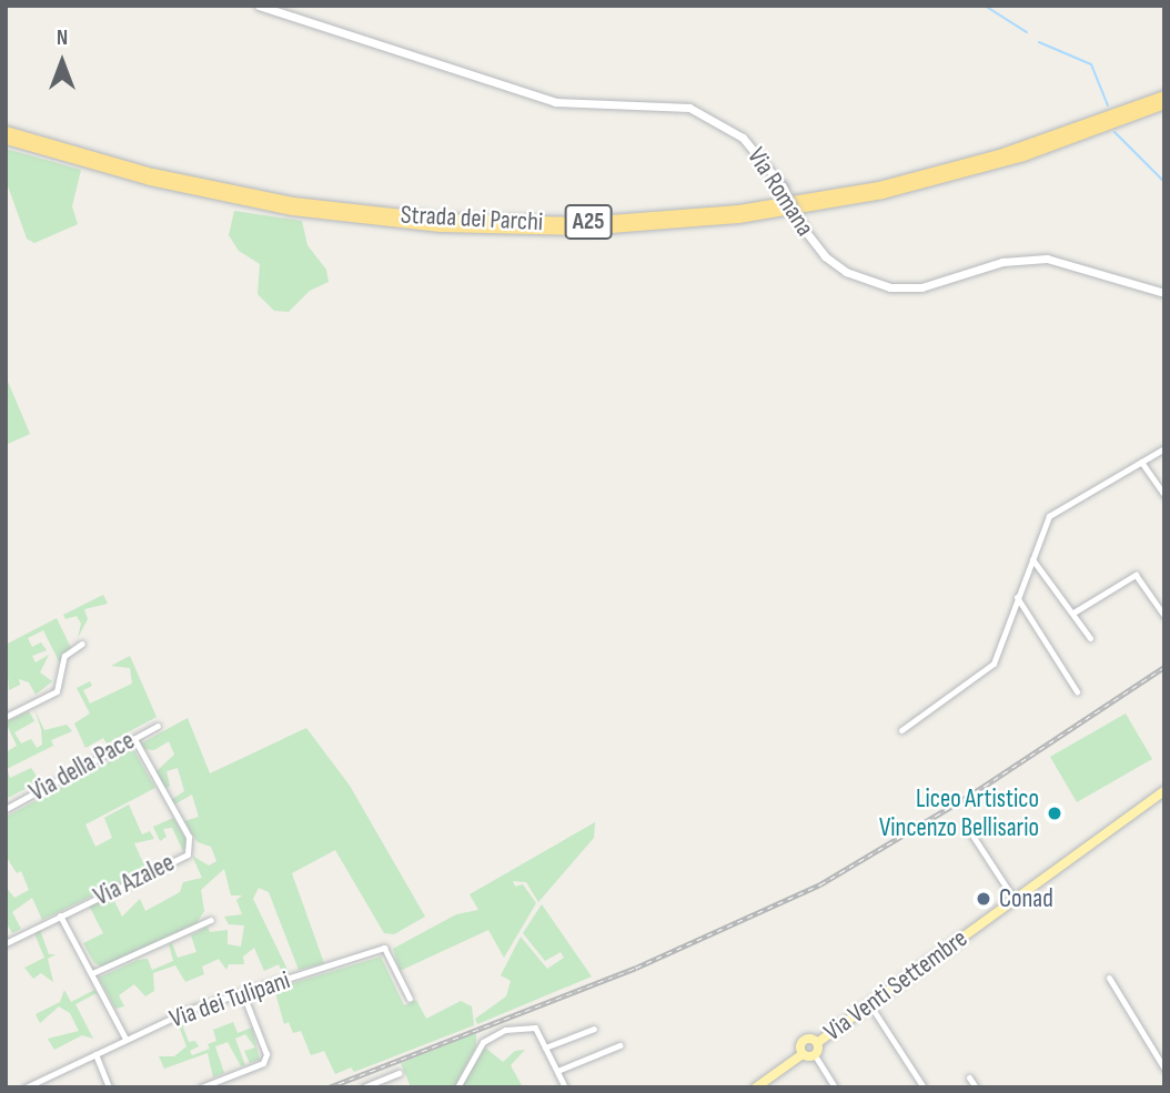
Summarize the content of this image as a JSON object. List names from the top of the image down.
{
  "streets": {
    "highway": ["Strada dei Parchi", "A25"],
    "main road": ["Via Romana", "Via Venti Settembre"],
    "street": ["Via della Pace", "Via Azalee", "Via dei Tulipani"]
  },
  "crossings": [
    ["Via della Pace", "Via Azalee"]
  ],
  "places": ["Liceo Artistico Vincenzo Bellisario", "Conad"],
  "north": "top"
}
